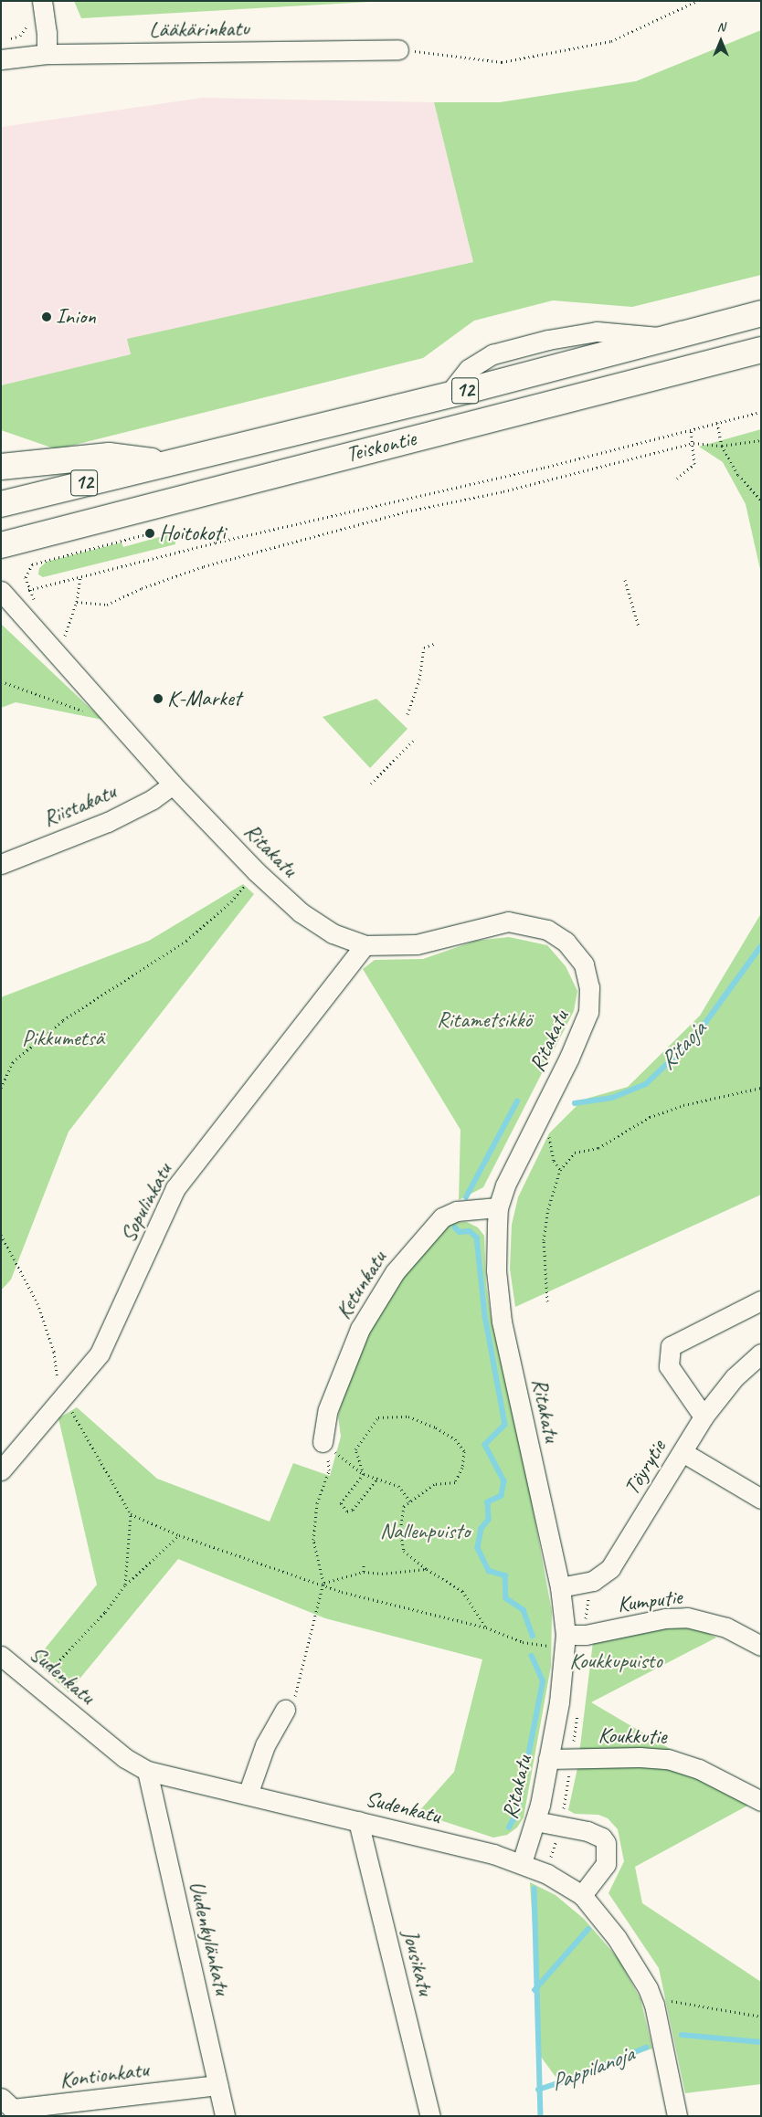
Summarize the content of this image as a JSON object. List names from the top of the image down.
{
  "streets": {
    "highway": ["12", "Teiskontie"],
    "street": [
      "Lääkärinkatu",
      "Riistakatu",
      "Ritakatu",
      "Sopulinkatu",
      "Ketunkatu",
      "Töyrytie",
      "Kumputie",
      "Sudenkatu",
      "Koukkutie",
      "Uudenkylänkatu",
      "Jousikatu",
      "Kontionkatu"
    ]
  },
  "crossings": [
    ["Riistakatu", "Ritakatu"],
    ["Ritakatu", "Sopulinkatu"],
    ["Ritakatu", "Ketunkatu"],
    ["Ritakatu", "Töyrytie"],
    ["Ritakatu", "Kumputie"],
    ["Ritakatu", "Sudenkatu"],
    ["Ritakatu", "Koukkutie"],
    ["Sudenkatu", "Uudenkylänkatu"],
    ["Sudenkatu", "Jousikatu"],
    ["Uudenkylänkatu", "Kontionkatu"]
  ],
  "water": ["Ritaoja", "Pappilanoja"],
  "parks": [
    "Ritametsikkö",
    "Pikkumetsä",
    "Nallenpuisto",
    "Koukkupuisto"
  ],
  "places": ["Inion", "Hoitokoti", "K-Market"],
  "north": "top"
}
